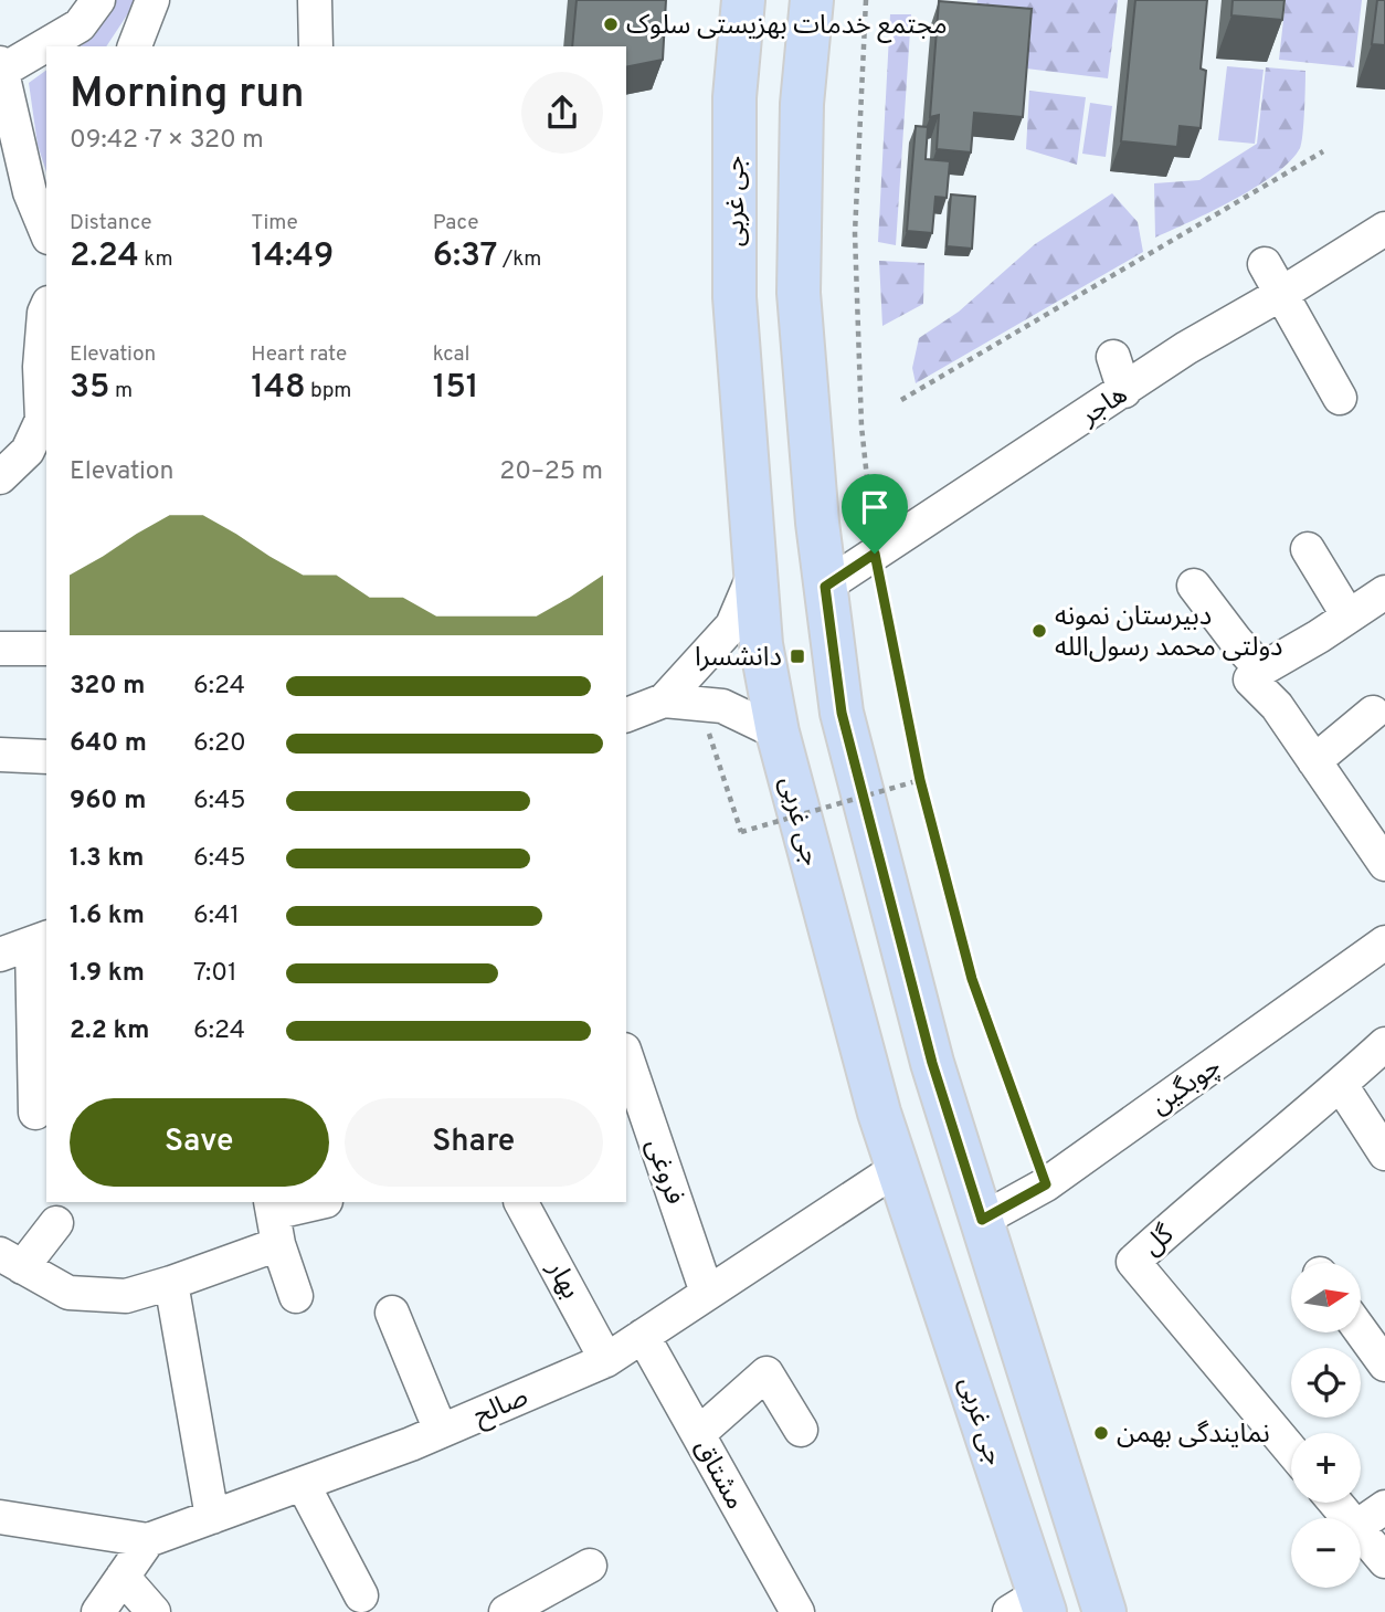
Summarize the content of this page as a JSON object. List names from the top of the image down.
{
  "streets": {
    "main road": ["جی غربی"],
    "street": [
      "هاجر",
      "چوبگین",
      "فروغی",
      "گل",
      "بهار",
      "صالح",
      "مشتاق"
    ]
  },
  "crossings": [
    ["جی غربی", "صالح"],
    ["فروغی", "صالح"],
    ["بهار", "صالح"],
    ["صالح", "مشتاق"]
  ],
  "places": {
    "other": ["مجتمع خدمات بهزیستی سلوک", "دبیرستان نمونه دولتی محمد رسول‌الله", "نمایندگی بهمن"],
    "transit": ["دانشسرا"]
  },
  "north": "right",
  "page": {
    "heading": ["Morning run", "09:42 · 7 × 320 m"],
    "stats": [
      ["Distance", "2.24 km"],
      ["Time", "14:49"],
      ["Pace", "6:37 /km"],
      ["Elevation", "35 m"],
      ["Heart rate", "148 bpm"],
      ["kcal", "151"]
    ],
    "chart": ["Elevation", "20–25 m"],
    "list": [
      {
        "name": "320 m",
        "note": "6:24"
      },
      {
        "name": "640 m",
        "note": "6:20"
      },
      {
        "name": "960 m",
        "note": "6:45"
      },
      {
        "name": "1.3 km",
        "note": "6:45"
      },
      {
        "name": "1.6 km",
        "note": "6:41"
      },
      {
        "name": "1.9 km",
        "note": "7:01"
      },
      {
        "name": "2.2 km",
        "note": "6:24"
      }
    ],
    "buttons": ["Save", "Share"],
    "map_buttons": ["+", "−"]
  }
}
